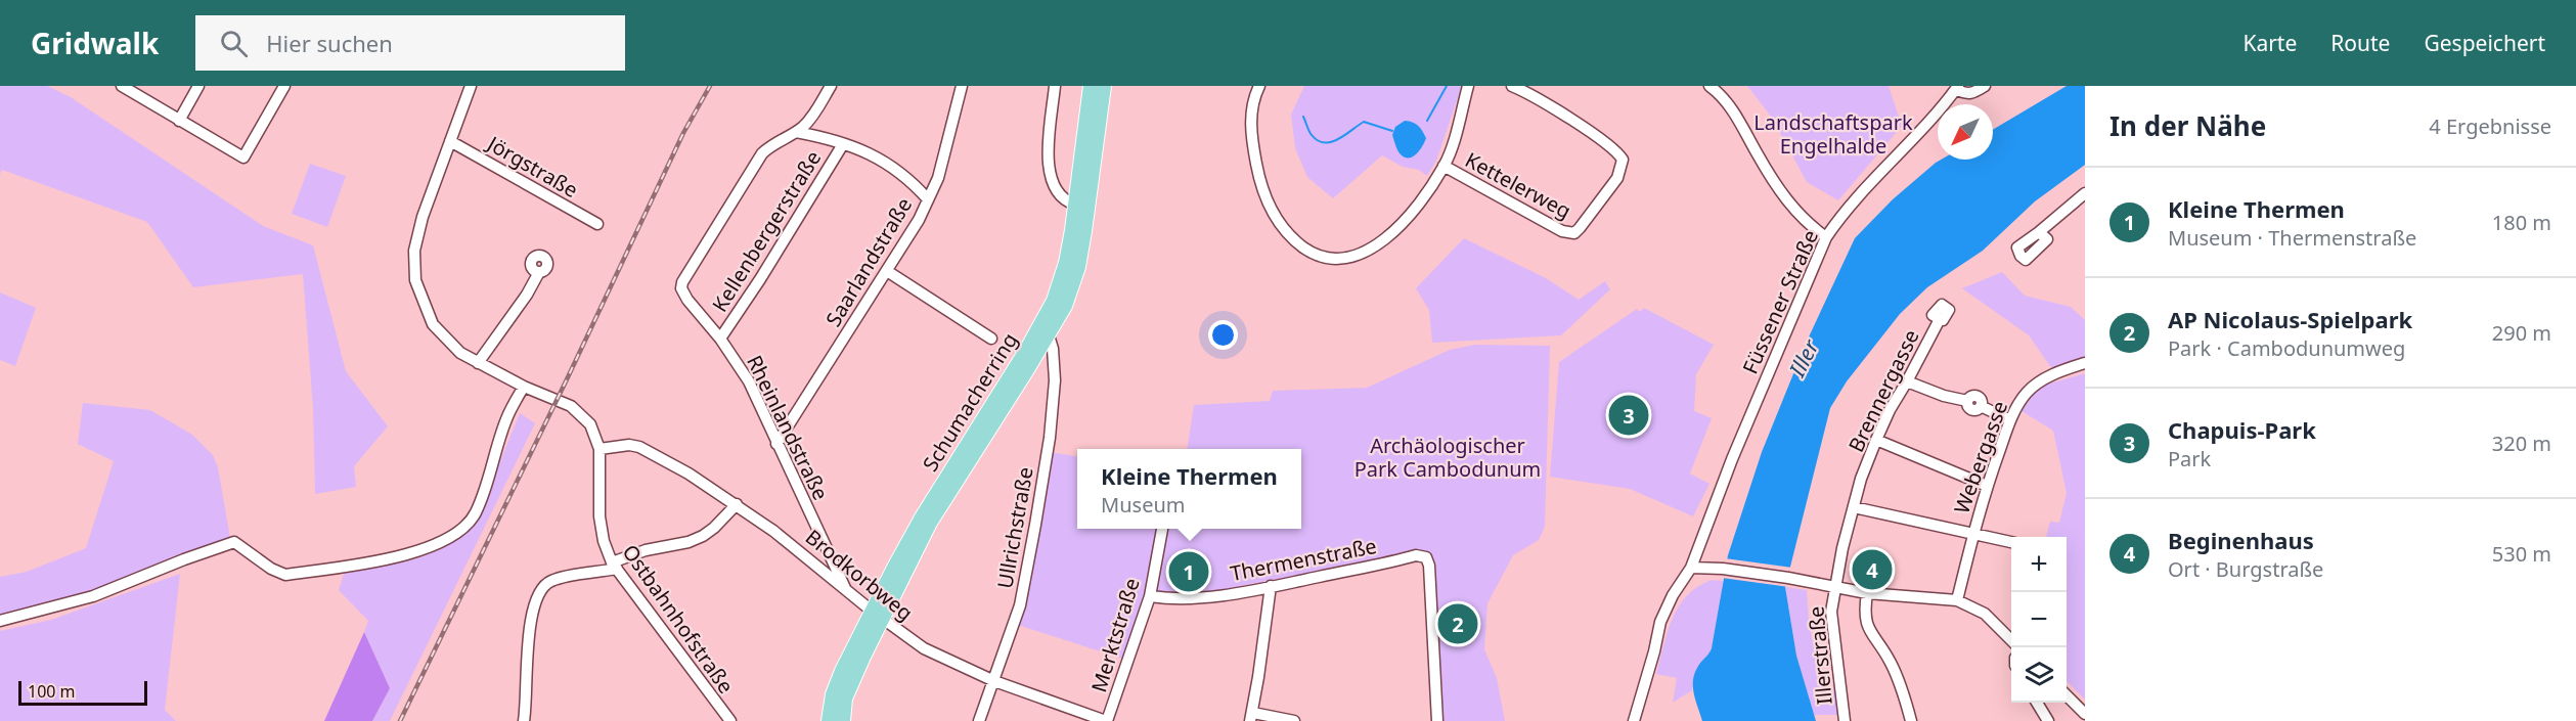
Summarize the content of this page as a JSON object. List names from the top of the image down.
{
  "streets": {
    "main road": ["Schumacherring"],
    "street": [
      "Jörgstraße",
      "Kettelerweg",
      "Kellenbergerstraße",
      "Saarlandstraße",
      "Füssener Straße",
      "Brennergasse",
      "Rheinlandstraße",
      "Webergasse",
      "Ullrichstraße",
      "Thermenstraße",
      "Brodkorbweg",
      "Ostbahnhofstraße",
      "Merktstraße",
      "Illerstraße"
    ]
  },
  "crossings": [
    ["Jörgstraße", "Ostbahnhofstraße"],
    ["Kellenbergerstraße", "Rheinlandstraße"],
    ["Saarlandstraße", "Rheinlandstraße"],
    ["Brennergasse", "Illerstraße"],
    ["Schumacherring", "Ullrichstraße"],
    ["Schumacherring", "Brodkorbweg"],
    ["Rheinlandstraße", "Brodkorbweg"],
    ["Ullrichstraße", "Brodkorbweg"],
    ["Thermenstraße", "Merktstraße"],
    ["Brodkorbweg", "Ostbahnhofstraße"],
    ["Brodkorbweg", "Merktstraße"]
  ],
  "water": ["Iller"],
  "parks": ["Landschaftspark Engelhalde", "Archäologischer Park Cambodunum"],
  "scale_bar": "100 m",
  "north": "bottom left",
  "page": {
    "header": "Gridwalk",
    "search": "Hier suchen",
    "nav": ["Karte", "Route", "Gespeichert"],
    "heading": ["In der Nähe", "4 Ergebnisse"],
    "list": [
      {
        "mark": "1",
        "name": "Kleine Thermen",
        "note": "Museum · Thermenstraße",
        "value": "180 m"
      },
      {
        "mark": "2",
        "name": "AP Nicolaus-Spielpark",
        "note": "Park · Cambodunumweg",
        "value": "290 m"
      },
      {
        "mark": "3",
        "name": "Chapuis-Park",
        "note": "Park",
        "value": "320 m"
      },
      {
        "mark": "4",
        "name": "Beginenhaus",
        "note": "Ort · Burgstraße",
        "value": "530 m"
      }
    ],
    "pins": [
      "3",
      "4",
      "1",
      "2"
    ],
    "popup": ["Kleine Thermen", "Museum"],
    "map_buttons": ["+", "−"],
    "scale": "100 m"
  }
}
